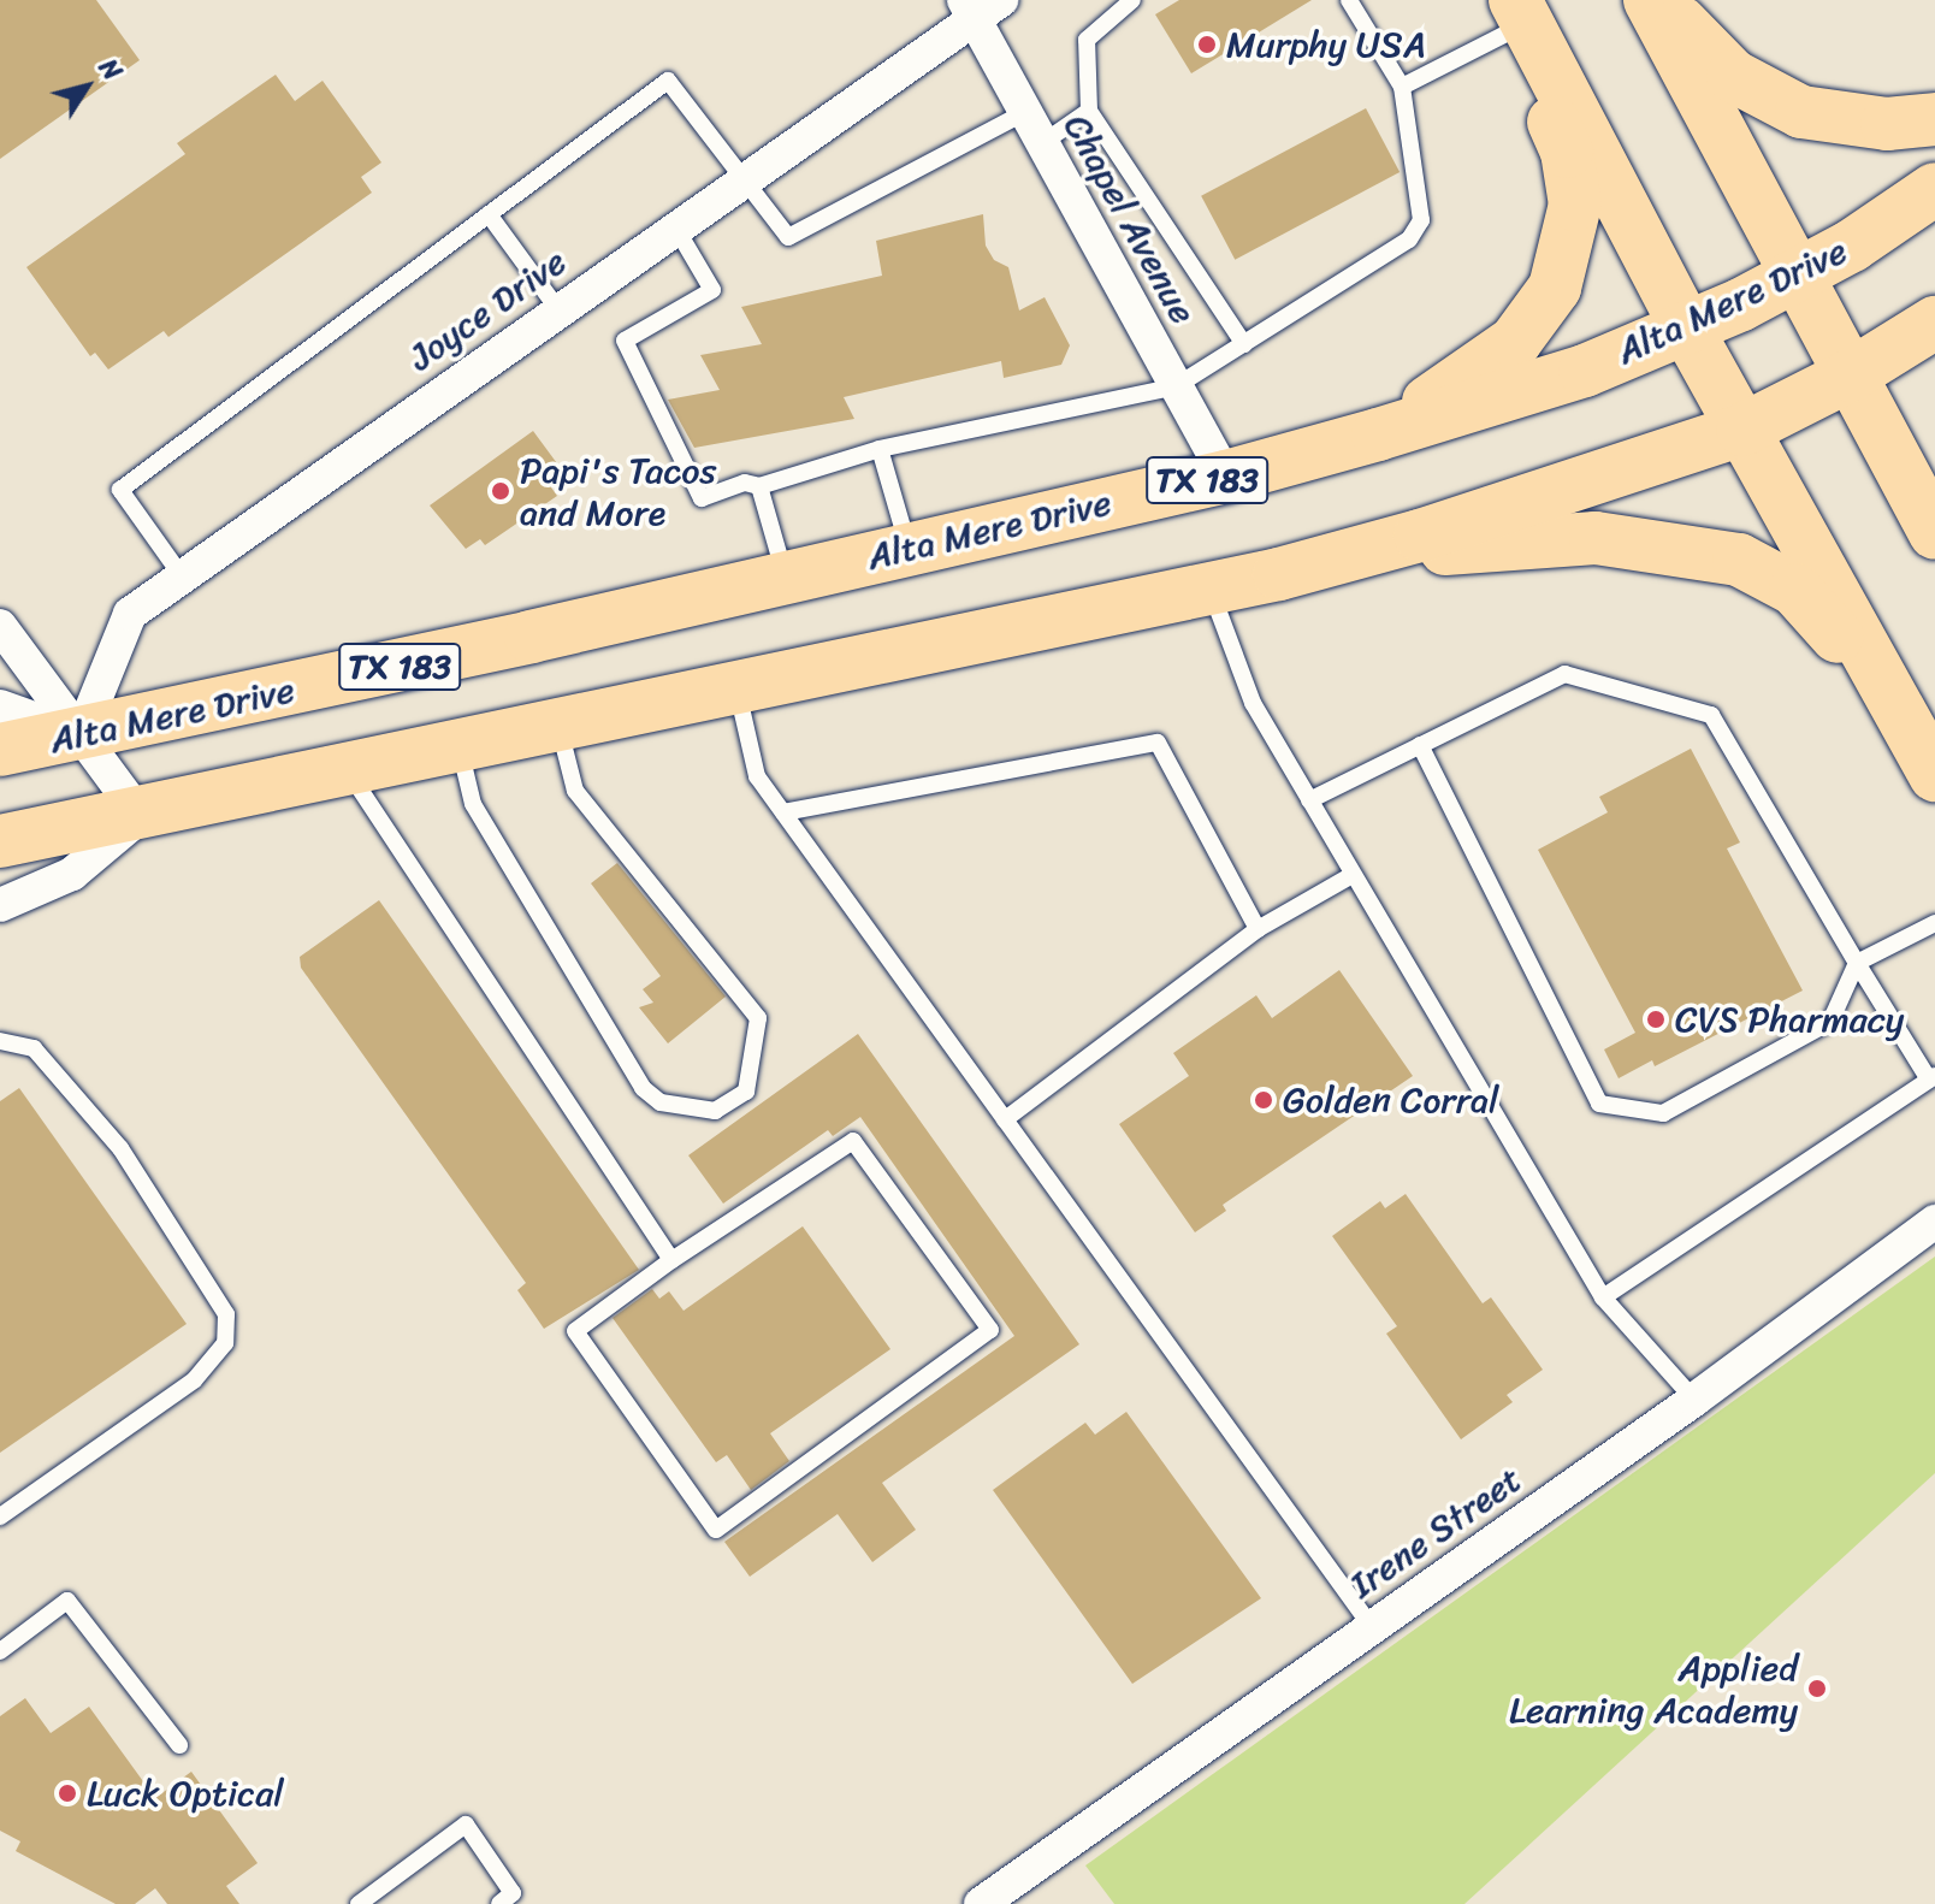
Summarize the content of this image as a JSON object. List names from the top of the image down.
{
  "streets": {
    "main road": ["Alta Mere Drive", "TX 183"],
    "street": ["Chapel Avenue", "Joyce Drive", "Irene Street"]
  },
  "crossings": [
    ["Chapel Avenue", "Alta Mere Drive"],
    ["Chapel Avenue", "Joyce Drive"],
    ["Alta Mere Drive", "Joyce Drive"]
  ],
  "places": [
    "Murphy USA",
    "Papi's Tacos and More",
    "CVS Pharmacy",
    "Golden Corral",
    "Applied Learning Academy",
    "Luck Optical"
  ],
  "north": "top right"
}
